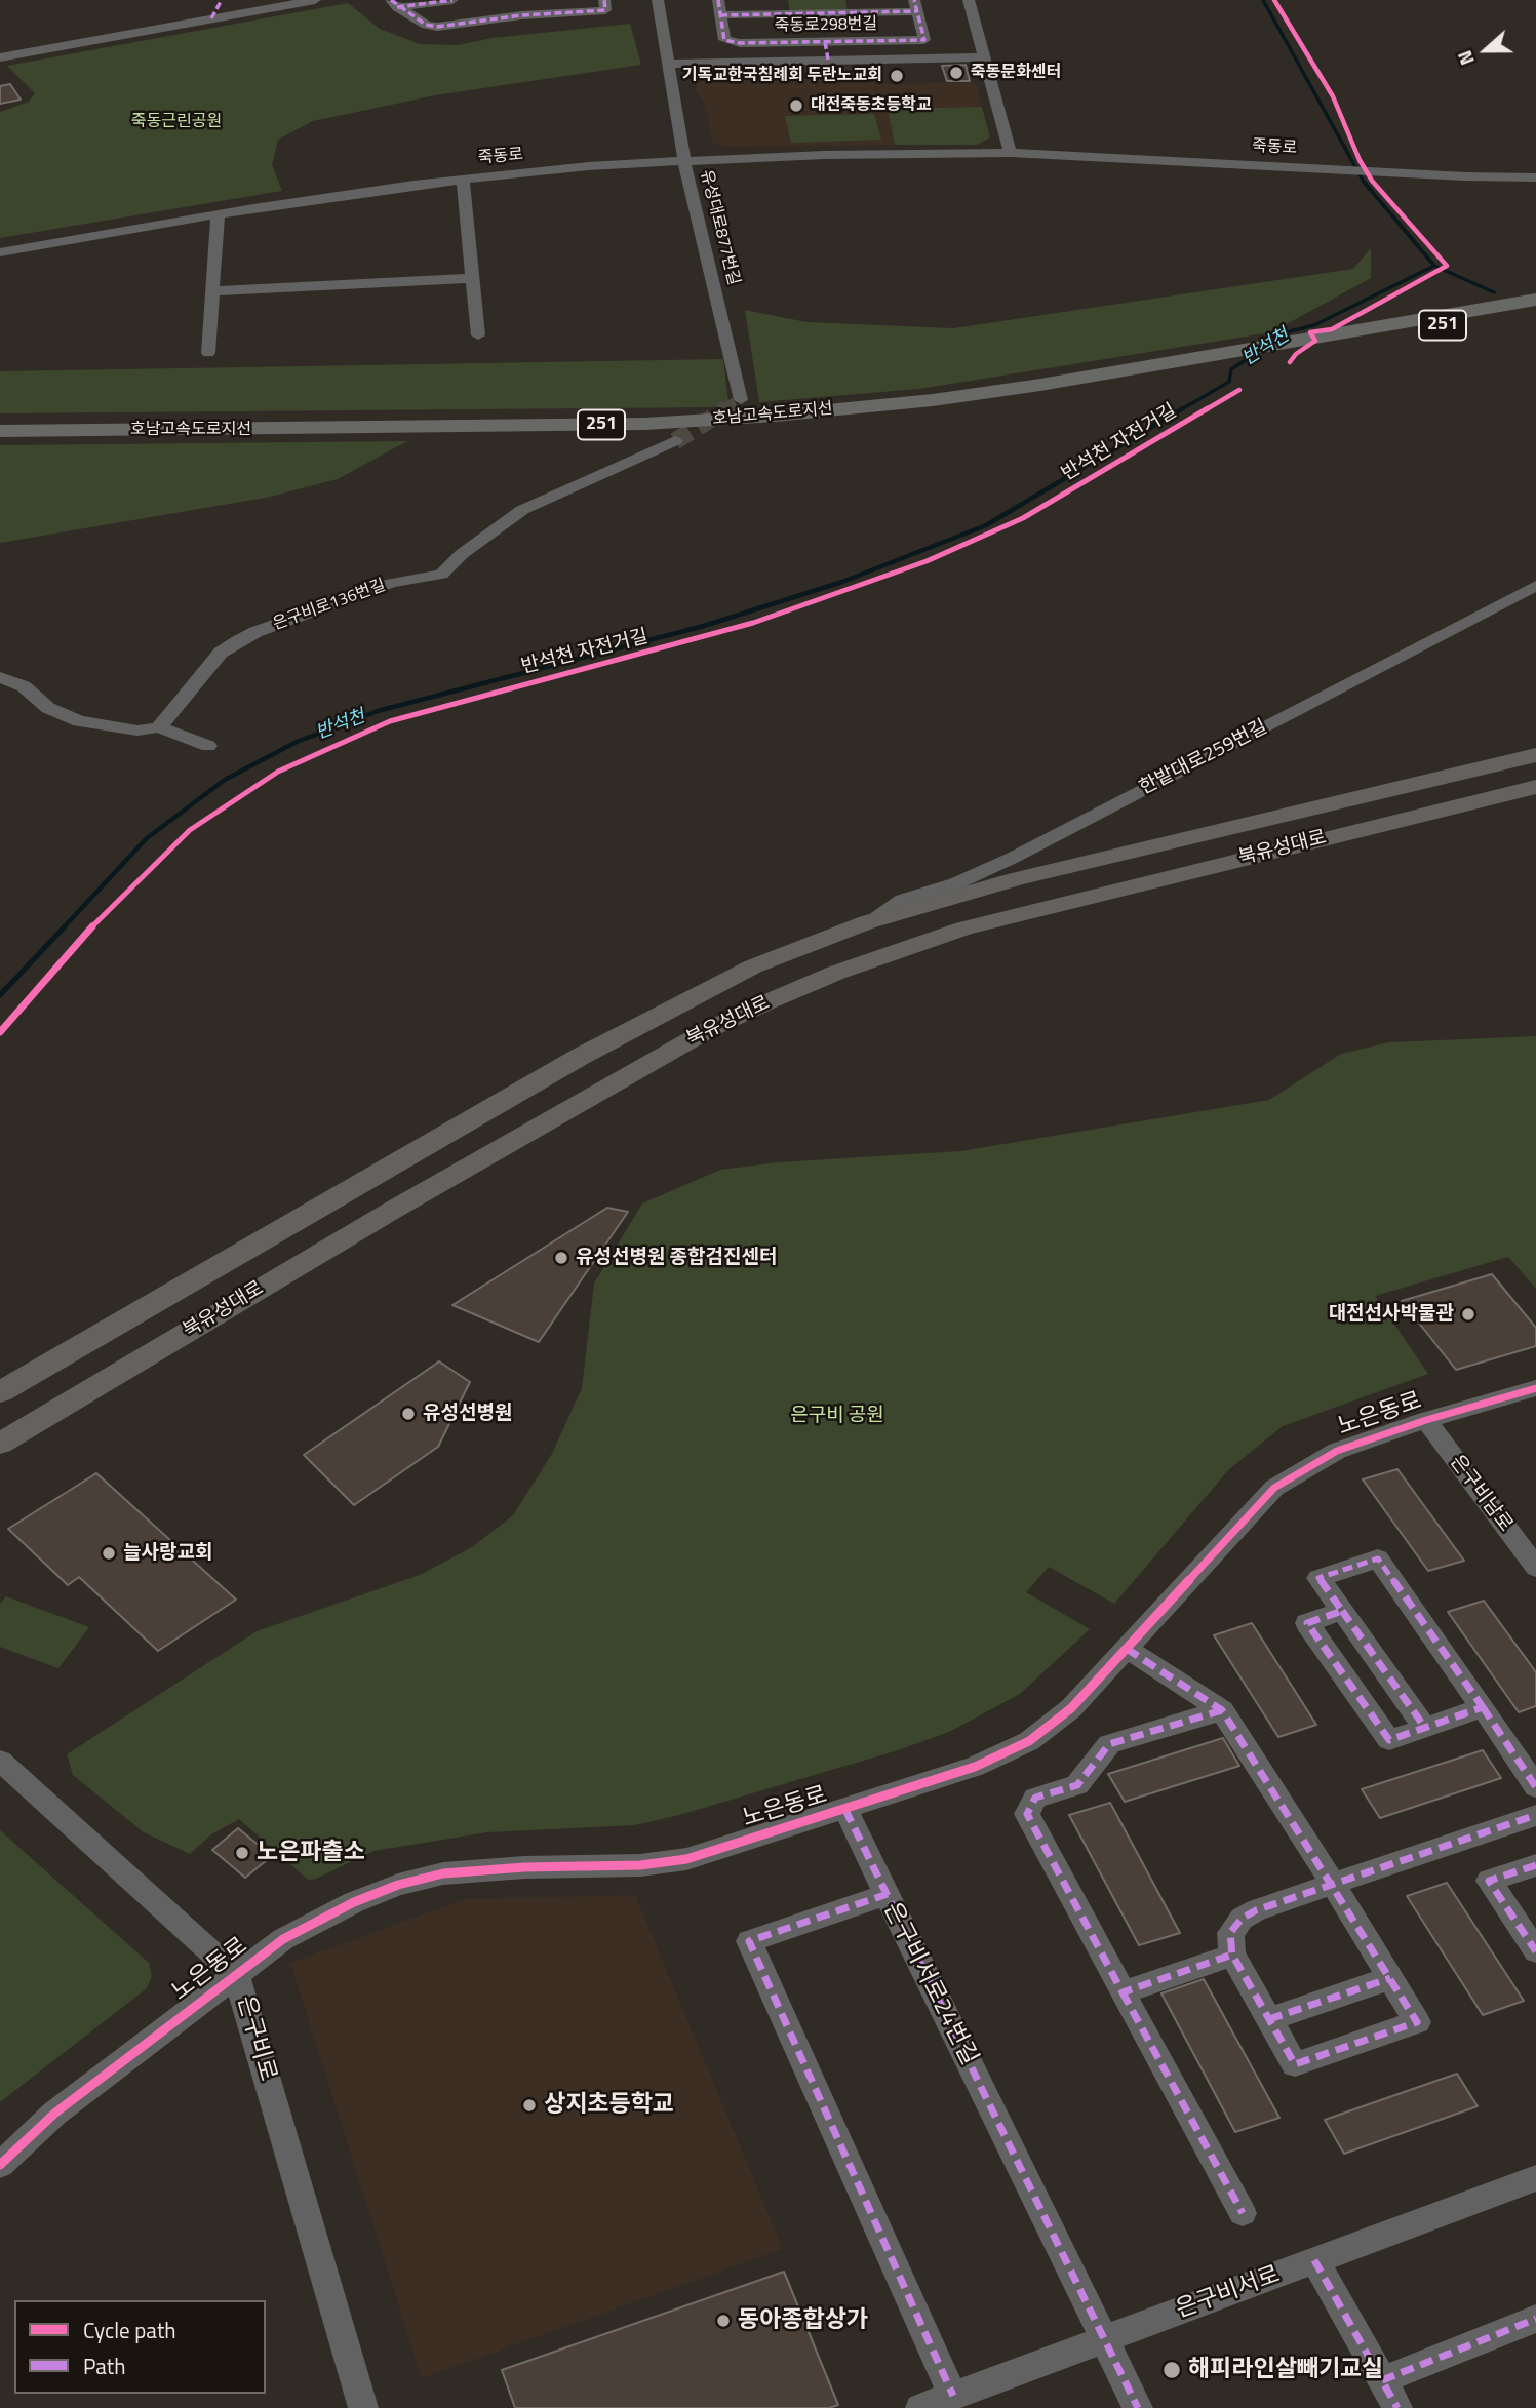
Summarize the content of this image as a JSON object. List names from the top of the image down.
{
  "streets": {
    "highway": ["251", "호남고속도로지선"],
    "main road": ["북유성대로"],
    "street": [
      "죽동로298번길",
      "죽동로",
      "유성대로877번길",
      "은구비로136번길",
      "한밭대로259번길",
      "노은동로",
      "은구비남로",
      "은구비서로24번길",
      "은구비로",
      "은구비서로"
    ],
    "cycle path": ["반석천 자전거길"]
  },
  "crossings": [
    ["죽동로", "유성대로877번길"],
    ["한밭대로259번길", "북유성대로"],
    ["노은동로", "은구비남로"],
    ["노은동로", "은구비로"],
    ["은구비서로24번길", "은구비서로"]
  ],
  "water": ["반석천"],
  "parks": ["죽동근린공원", "은구비 공원"],
  "places": [
    "죽동문화센터",
    "기독교한국침례회 두란노교회",
    "대전죽동초등학교",
    "유성선병원 종합검진센터",
    "대전선사박물관",
    "유성선병원",
    "늘사랑교회",
    "노은파출소",
    "상지초등학교",
    "동아종합상가",
    "해피라인살빼기교실"
  ],
  "legend": ["Cycle path", "Path"],
  "north": "left"
}
